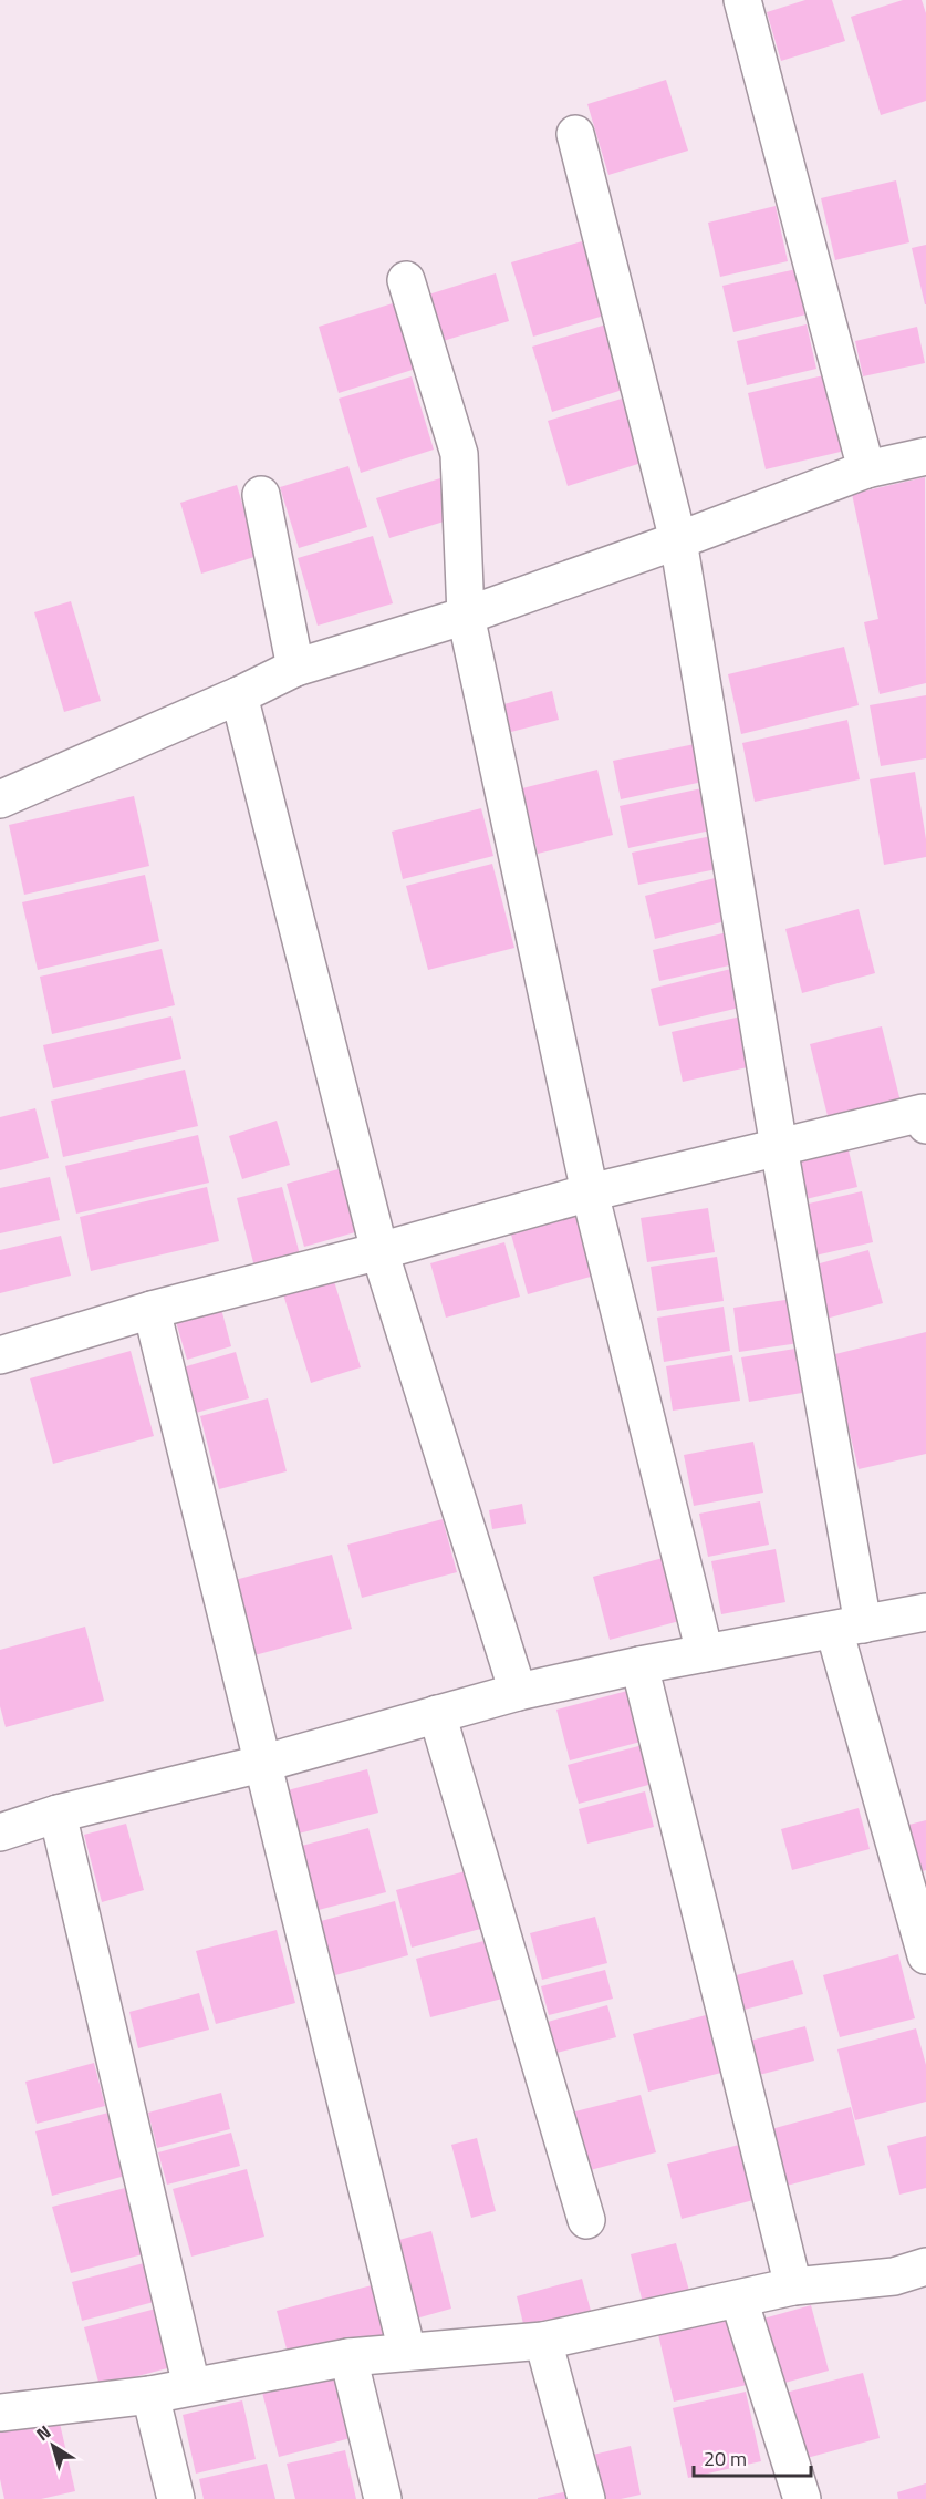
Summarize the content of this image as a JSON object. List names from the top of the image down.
{
  "scale_bar": "20 m",
  "north": "top left"
}
